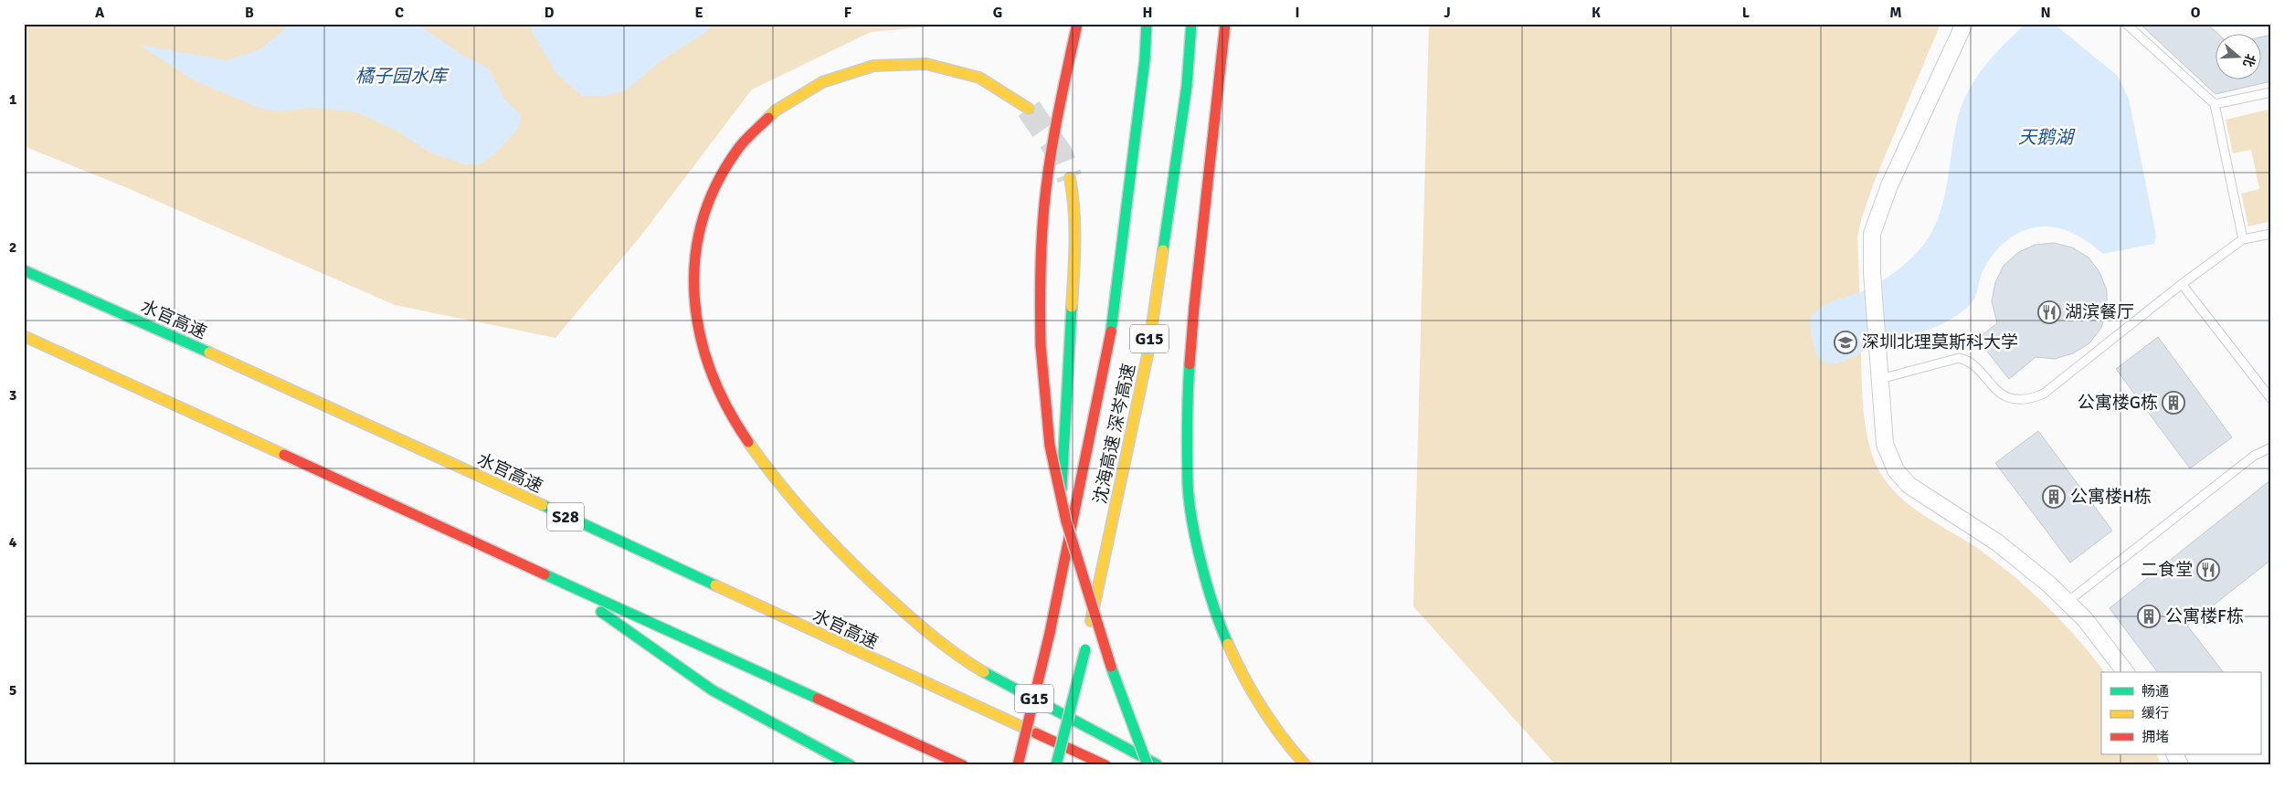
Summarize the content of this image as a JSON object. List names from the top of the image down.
{
  "streets": {
    "highway": [
      "水官高速",
      "G15",
      "沈海高速 深岑高速",
      "S28"
    ]
  },
  "water": ["橘子园水库", "天鹅湖"],
  "places": {
    "restaurant": ["湖滨餐厅", "二食堂"],
    "school or university": ["深圳北理莫斯科大学"],
    "building": ["公寓楼G栋", "公寓楼H栋", "公寓楼F栋"]
  },
  "legend": ["畅通", "缓行", "拥堵"],
  "north": "right",
  "grid": {
    "columns": [
      "A",
      "B",
      "C",
      "D",
      "E",
      "F",
      "G",
      "H",
      "I",
      "J",
      "K",
      "L",
      "M",
      "N",
      "O"
    ],
    "rows": [
      "1",
      "2",
      "3",
      "4",
      "5"
    ]
  }
}
